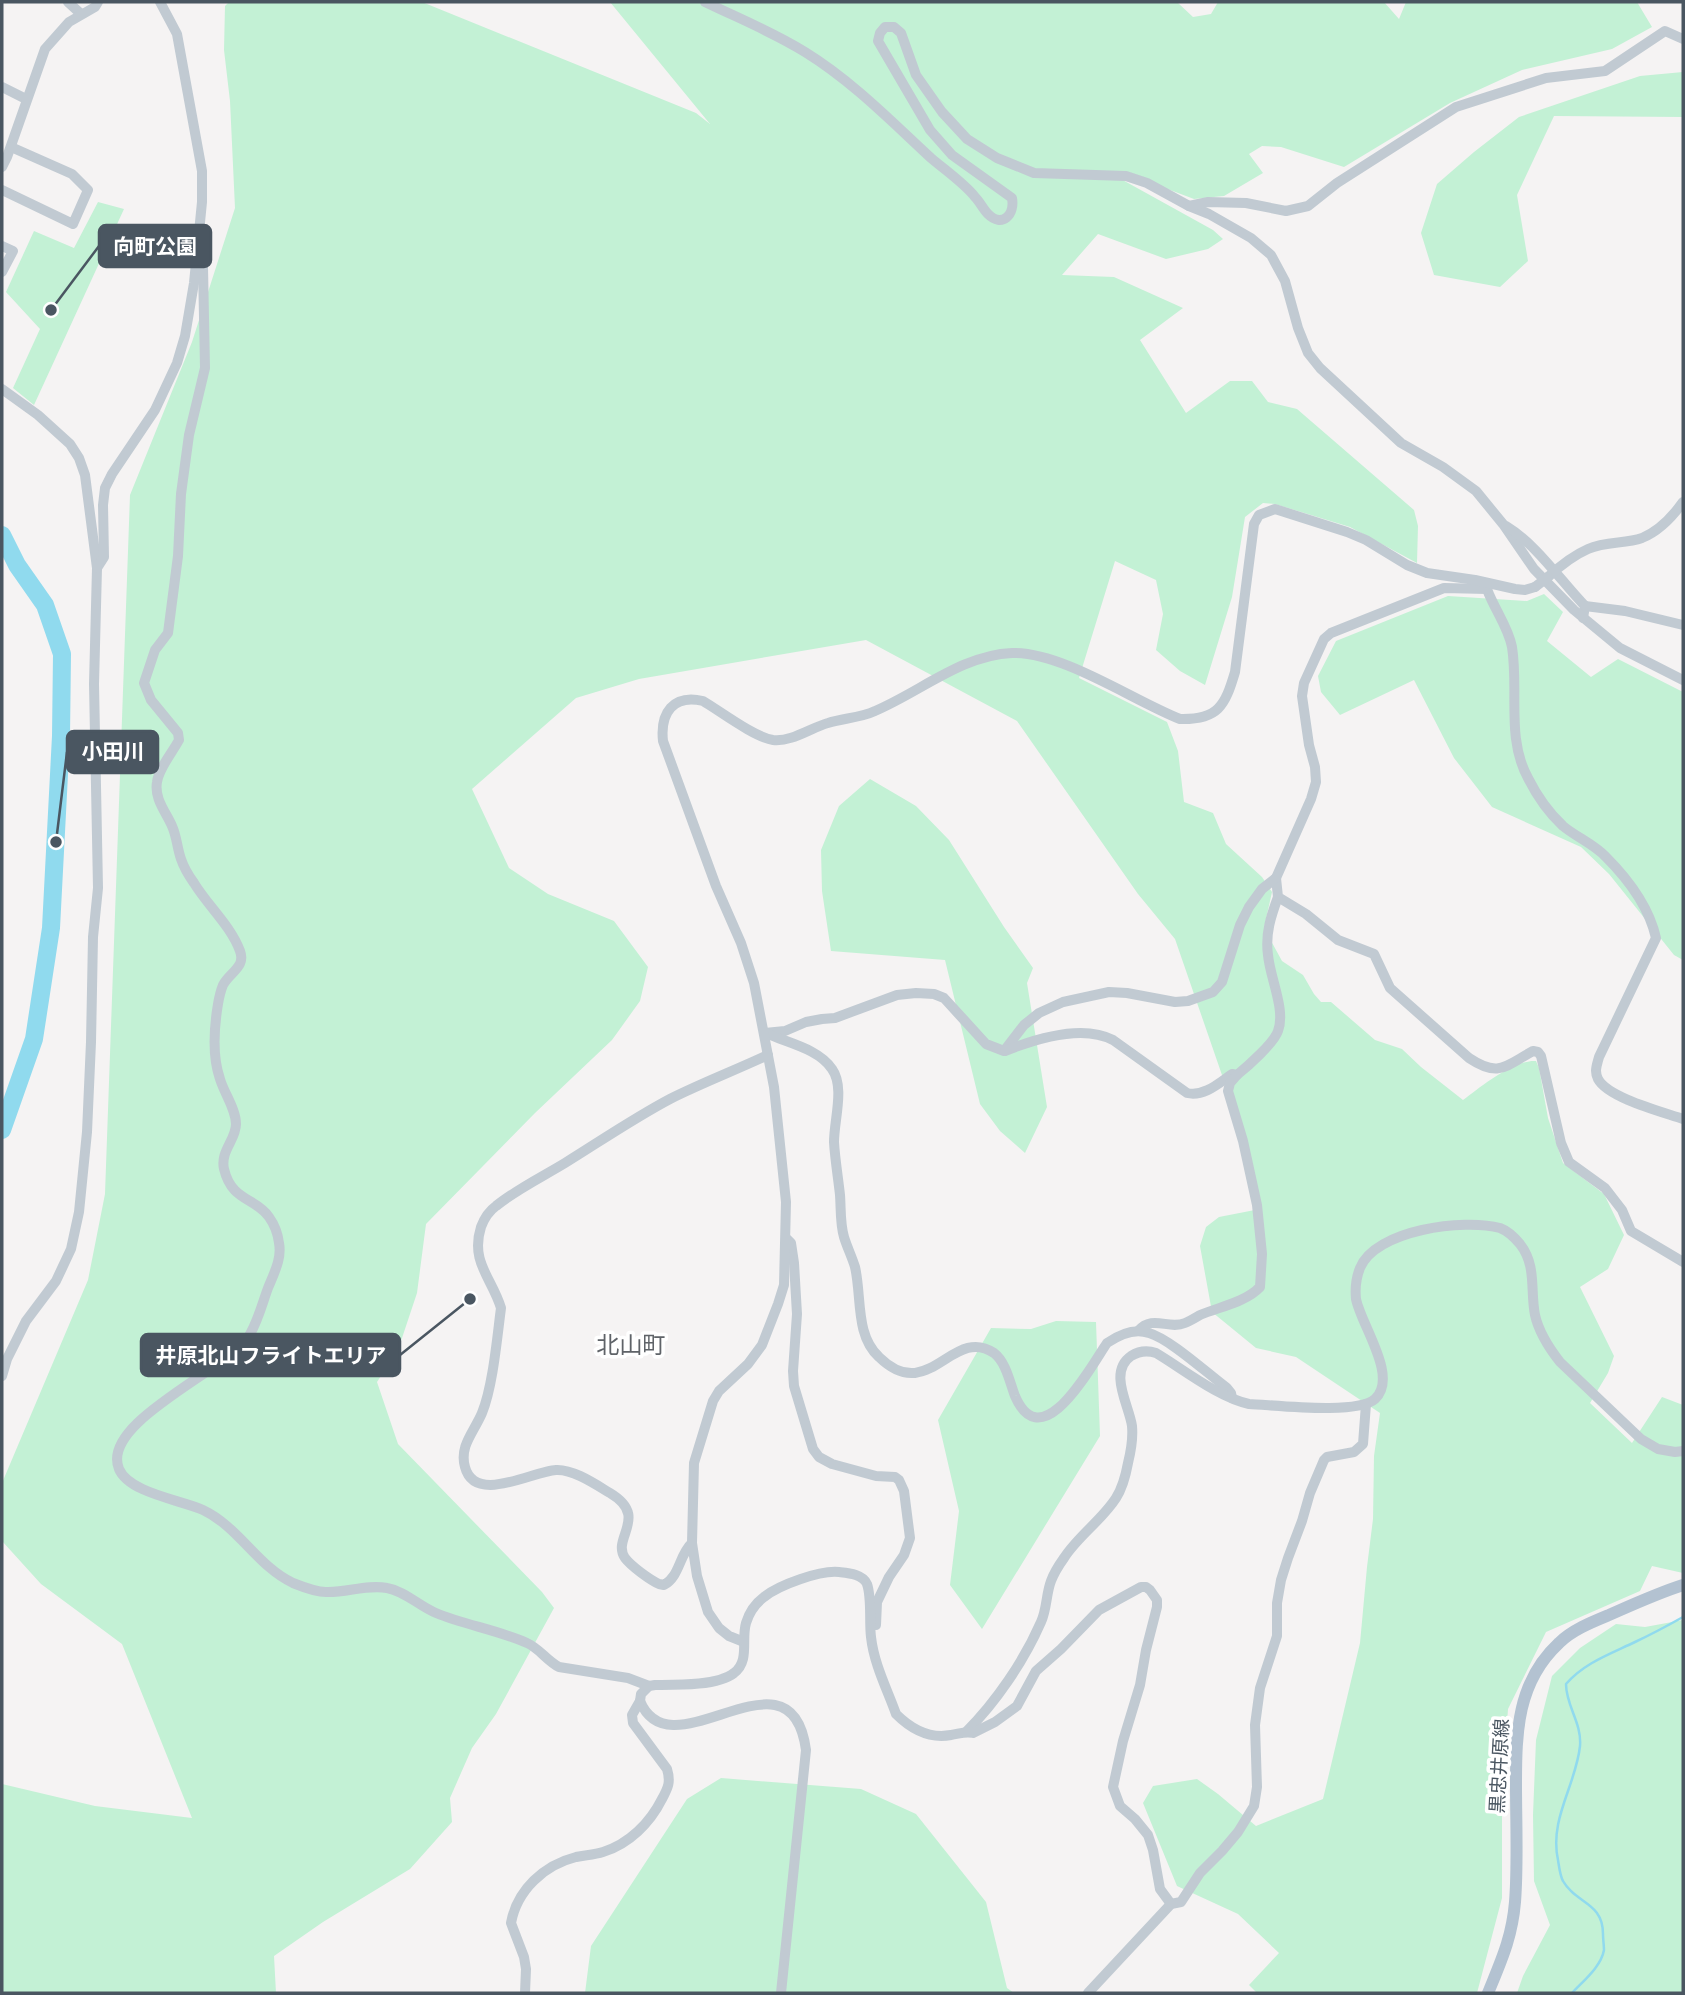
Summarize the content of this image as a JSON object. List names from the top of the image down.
{
  "streets": {
    "main road": ["黒忠井原線"]
  },
  "districts": ["北山町"],
  "places": ["向町公園", "小田川", "井原北山フライトエリア"]
}
